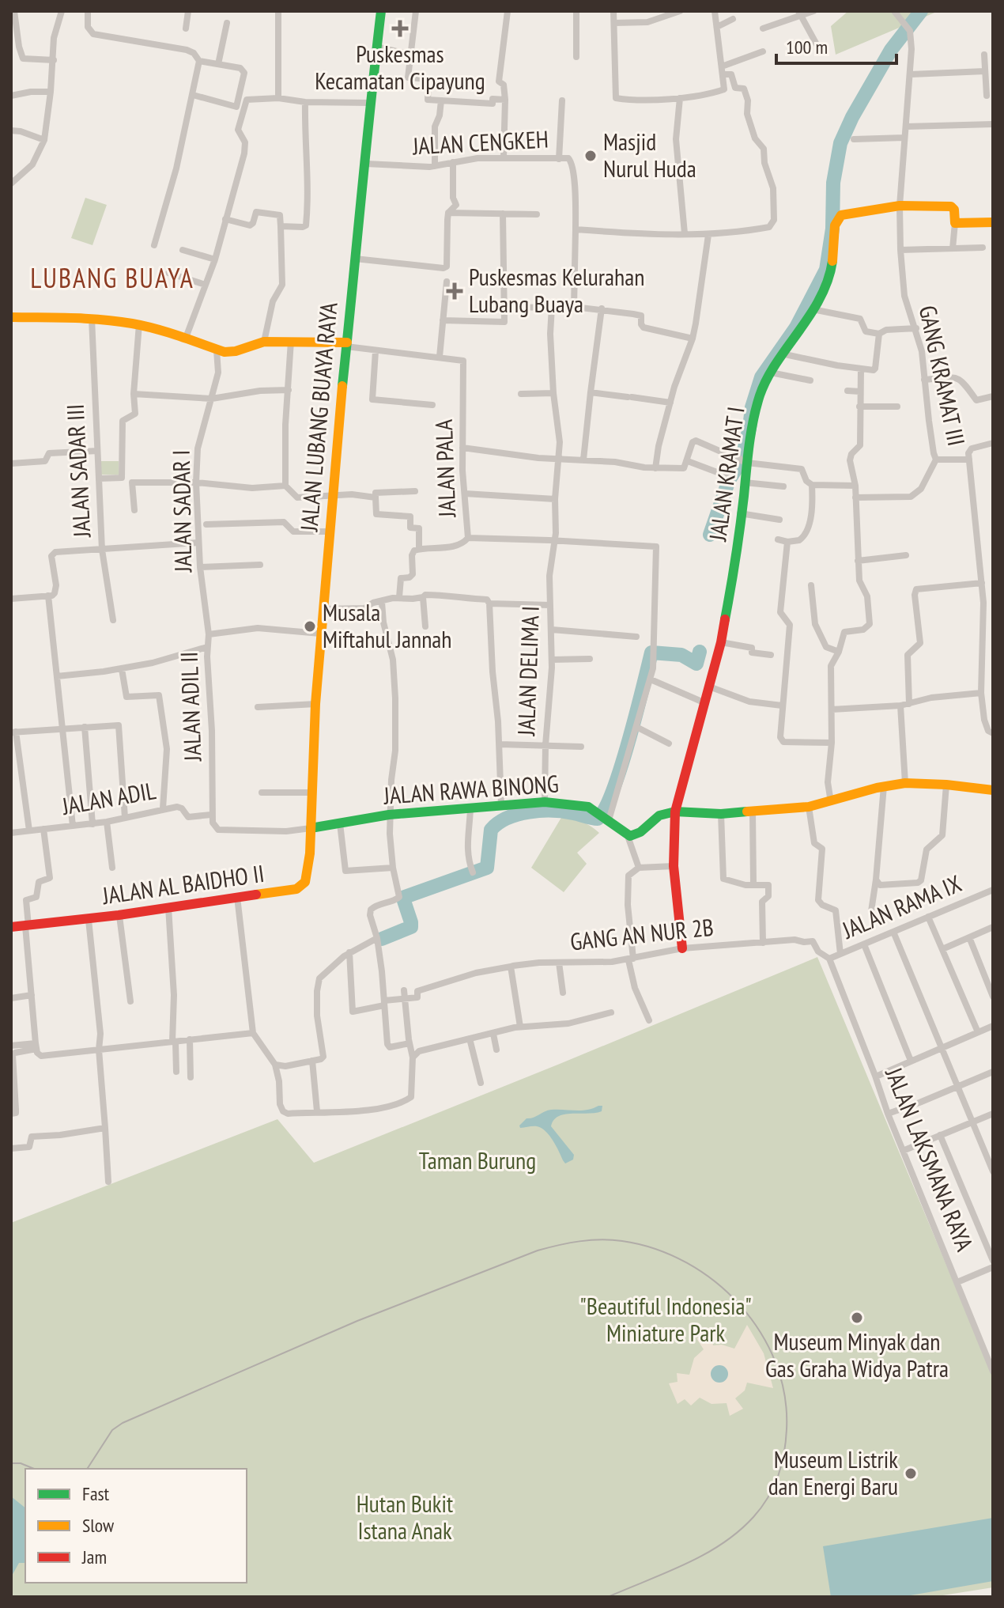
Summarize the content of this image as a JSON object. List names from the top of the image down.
{
  "streets": {
    "street": [
      "JALAN CENGKEH",
      "GANG KRAMAT III",
      "JALAN LUBANG BUAYA RAYA",
      "JALAN PALA",
      "JALAN SADAR III",
      "JALAN KRAMAT I",
      "JALAN SADAR I",
      "JALAN DELIMA I",
      "JALAN ADIL II",
      "JALAN RAWA BINONG",
      "JALAN ADIL",
      "JALAN AL BAIDHO II",
      "JALAN RAMA IX",
      "GANG AN NUR 2B",
      "JALAN LAKSMANA RAYA"
    ]
  },
  "crossings": [
    ["JALAN CENGKEH", "JALAN LUBANG BUAYA RAYA"],
    ["GANG KRAMAT III", "JALAN KRAMAT I"],
    ["JALAN LUBANG BUAYA RAYA", "JALAN PALA"],
    ["JALAN LUBANG BUAYA RAYA", "JALAN ADIL II"],
    ["JALAN LUBANG BUAYA RAYA", "JALAN RAWA BINONG"],
    ["JALAN LUBANG BUAYA RAYA", "JALAN ADIL"],
    ["JALAN LUBANG BUAYA RAYA", "JALAN AL BAIDHO II"],
    ["JALAN PALA", "JALAN DELIMA I"],
    ["JALAN KRAMAT I", "GANG AN NUR 2B"],
    ["JALAN SADAR I", "JALAN ADIL II"],
    ["JALAN DELIMA I", "JALAN RAWA BINONG"],
    ["JALAN ADIL II", "JALAN ADIL"],
    ["JALAN RAWA BINONG", "JALAN ADIL"],
    ["JALAN RAWA BINONG", "JALAN AL BAIDHO II"],
    ["JALAN ADIL", "JALAN AL BAIDHO II"],
    ["JALAN RAMA IX", "GANG AN NUR 2B"],
    ["JALAN RAMA IX", "JALAN LAKSMANA RAYA"],
    ["GANG AN NUR 2B", "JALAN LAKSMANA RAYA"]
  ],
  "districts": ["LUBANG BUAYA"],
  "parks": ["Taman Burung", "\"Beautiful Indonesia\" Miniature Park", "Hutan Bukit Istana Anak"],
  "places": {
    "health": ["Puskesmas Kecamatan Cipayung", "Puskesmas Kelurahan Lubang Buaya"],
    "other": [
      "Masjid Nurul Huda",
      "Musala Miftahul Jannah",
      "Museum Minyak dan Gas Graha Widya Patra",
      "Museum Listrik dan Energi Baru"
    ]
  },
  "legend": ["Fast", "Slow", "Jam"],
  "scale_bar": "100 m"
}
